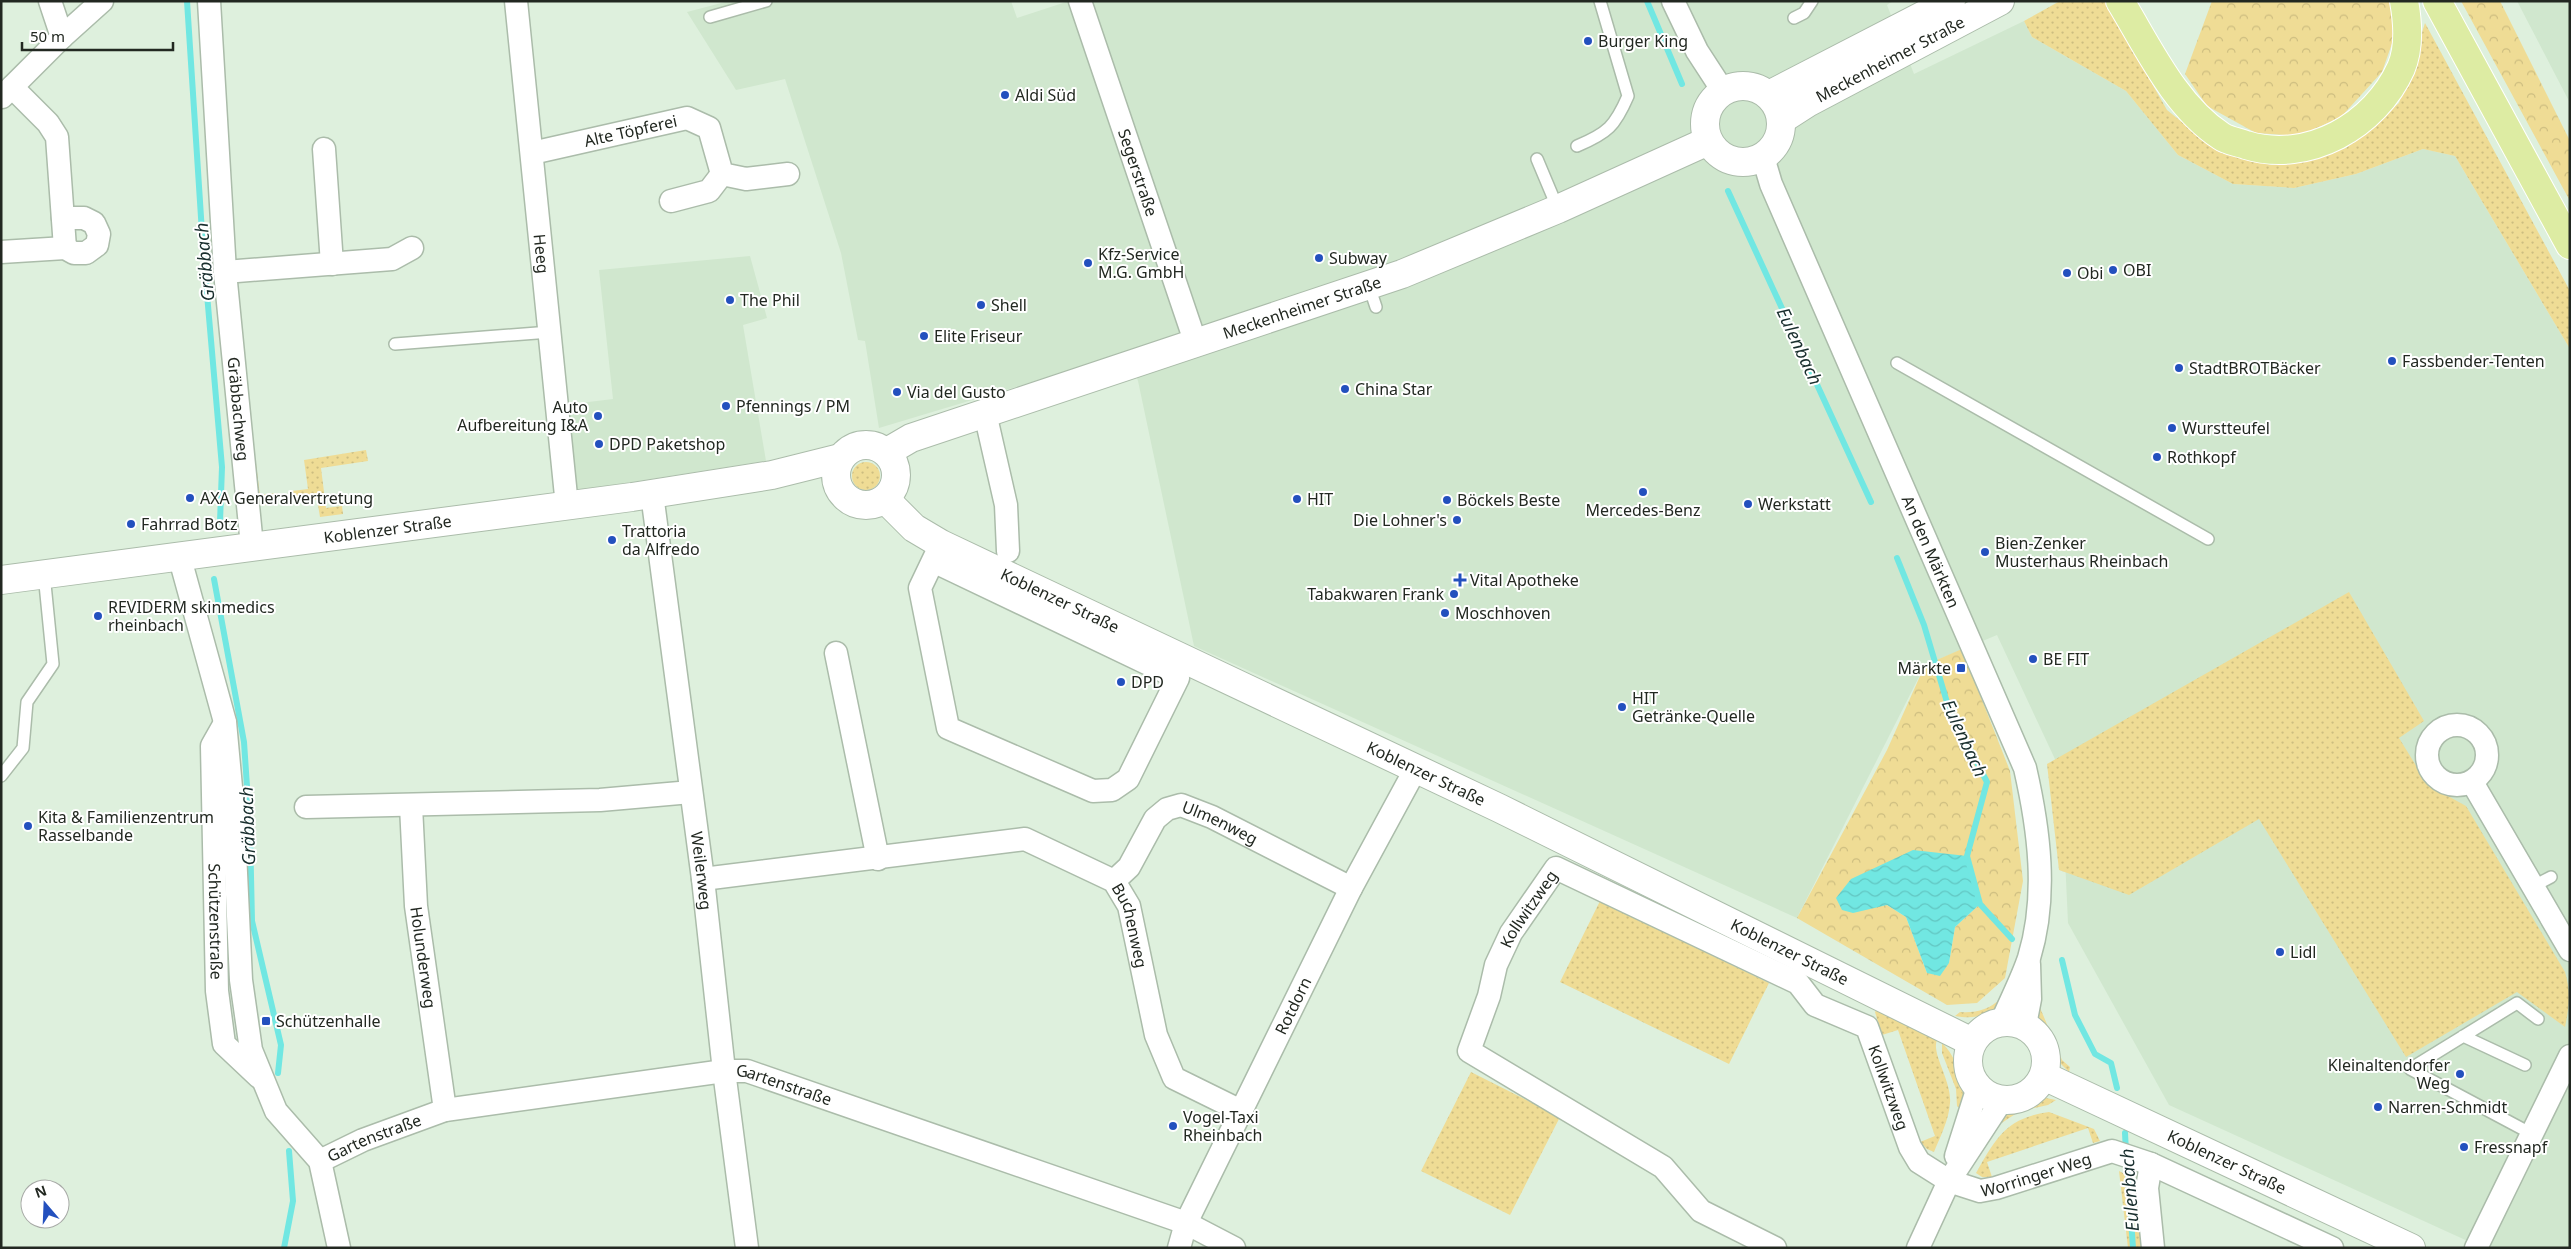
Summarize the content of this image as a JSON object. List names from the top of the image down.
{
  "streets": {
    "main road": ["Meckenheimer Straße", "Koblenzer Straße"],
    "street": [
      "Alte Töpferei",
      "Segerstraße",
      "Heeg",
      "Gräbbachweg",
      "An den Märkten",
      "Ulmenweg",
      "Weilerweg",
      "Kollwitzweg",
      "Schützenstraße",
      "Buchenweg",
      "Holunderweg",
      "Rotdorn",
      "Gartenstraße",
      "Worringer Weg"
    ]
  },
  "crossings": [
    ["Meckenheimer Straße", "Segerstraße"],
    ["Meckenheimer Straße", "Koblenzer Straße"],
    ["Meckenheimer Straße", "An den Märkten"],
    ["Alte Töpferei", "Heeg"],
    ["Heeg", "Koblenzer Straße"],
    ["Gräbbachweg", "Koblenzer Straße"],
    ["Koblenzer Straße", "An den Märkten"],
    ["Koblenzer Straße", "Weilerweg"],
    ["Koblenzer Straße", "Schützenstraße"],
    ["Koblenzer Straße", "Rotdorn"],
    ["Ulmenweg", "Buchenweg"],
    ["Ulmenweg", "Rotdorn"],
    ["Weilerweg", "Buchenweg"],
    ["Weilerweg", "Gartenstraße"],
    ["Kollwitzweg", "Worringer Weg"],
    ["Schützenstraße", "Gartenstraße"],
    ["Buchenweg", "Rotdorn"],
    ["Holunderweg", "Gartenstraße"],
    ["Rotdorn", "Gartenstraße"]
  ],
  "water": ["Gräbbach", "Eulenbach"],
  "places": {
    "other": [
      "Burger King",
      "Aldi Süd",
      "Subway",
      "Kfz-Service M.G. GmbH",
      "OBI",
      "Obi",
      "The Phil",
      "Shell",
      "Elite Friseur",
      "Fassbender-Tenten",
      "StadtBROTBäcker",
      "China Star",
      "Via del Gusto",
      "Pfennings / PM",
      "Auto Aufbereitung I&A",
      "Wurstteufel",
      "DPD Paketshop",
      "Rothkopf",
      "Mercedes-Benz",
      "AXA Generalvertretung",
      "HIT",
      "Böckels Beste",
      "Werkstatt",
      "Die Lohner's",
      "Fahrrad Botz",
      "Trattoria da Alfredo",
      "Bien-Zenker Musterhaus Rheinbach",
      "Tabakwaren Frank",
      "Moschhoven",
      "REVIDERM skinmedics rheinbach",
      "BE FIT",
      "DPD",
      "HIT Getränke-Quelle",
      "Kita & Familienzentrum Rasselbande",
      "Lidl",
      "Kleinaltendorfer Weg",
      "Narren-Schmidt",
      "Vogel-Taxi Rheinbach",
      "Fressnapf"
    ],
    "health": ["Vital Apotheke"],
    "transit": ["Märkte", "Schützenhalle"]
  },
  "scale_bar": "50 m",
  "north": "top"
}
